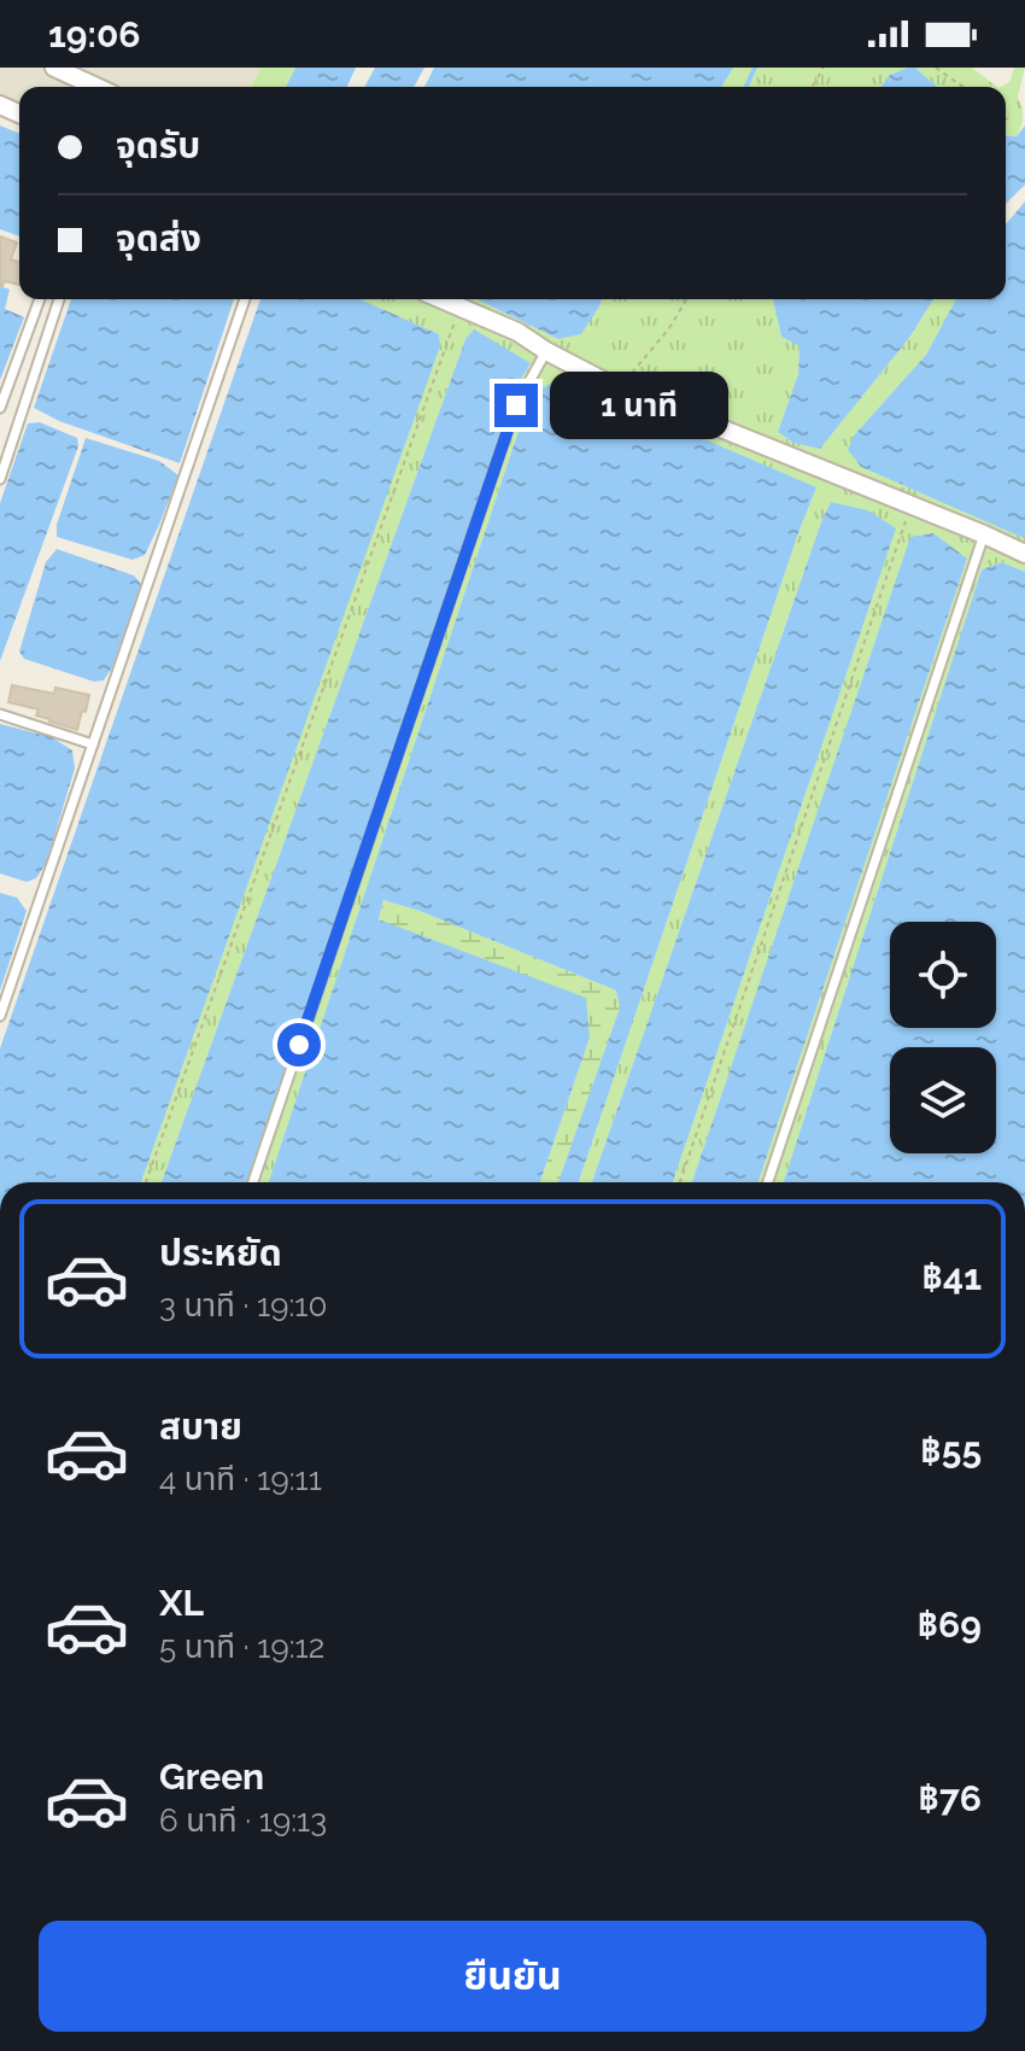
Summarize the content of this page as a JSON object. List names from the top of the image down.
{
  "page": {
    "status": "19:06",
    "banner": ["จุดรับ", "จุดส่ง"],
    "bubble": "1 นาที",
    "list": [
      {
        "name": "ประหยัด",
        "note": "3 นาที · 19:10",
        "value": "฿41"
      },
      {
        "name": "สบาย",
        "note": "4 นาที · 19:11",
        "value": "฿55"
      },
      {
        "name": "XL",
        "note": "5 นาที · 19:12",
        "value": "฿69"
      },
      {
        "name": "Green",
        "note": "6 นาที · 19:13",
        "value": "฿76"
      }
    ],
    "buttons": "ยืนยัน"
  }
}
